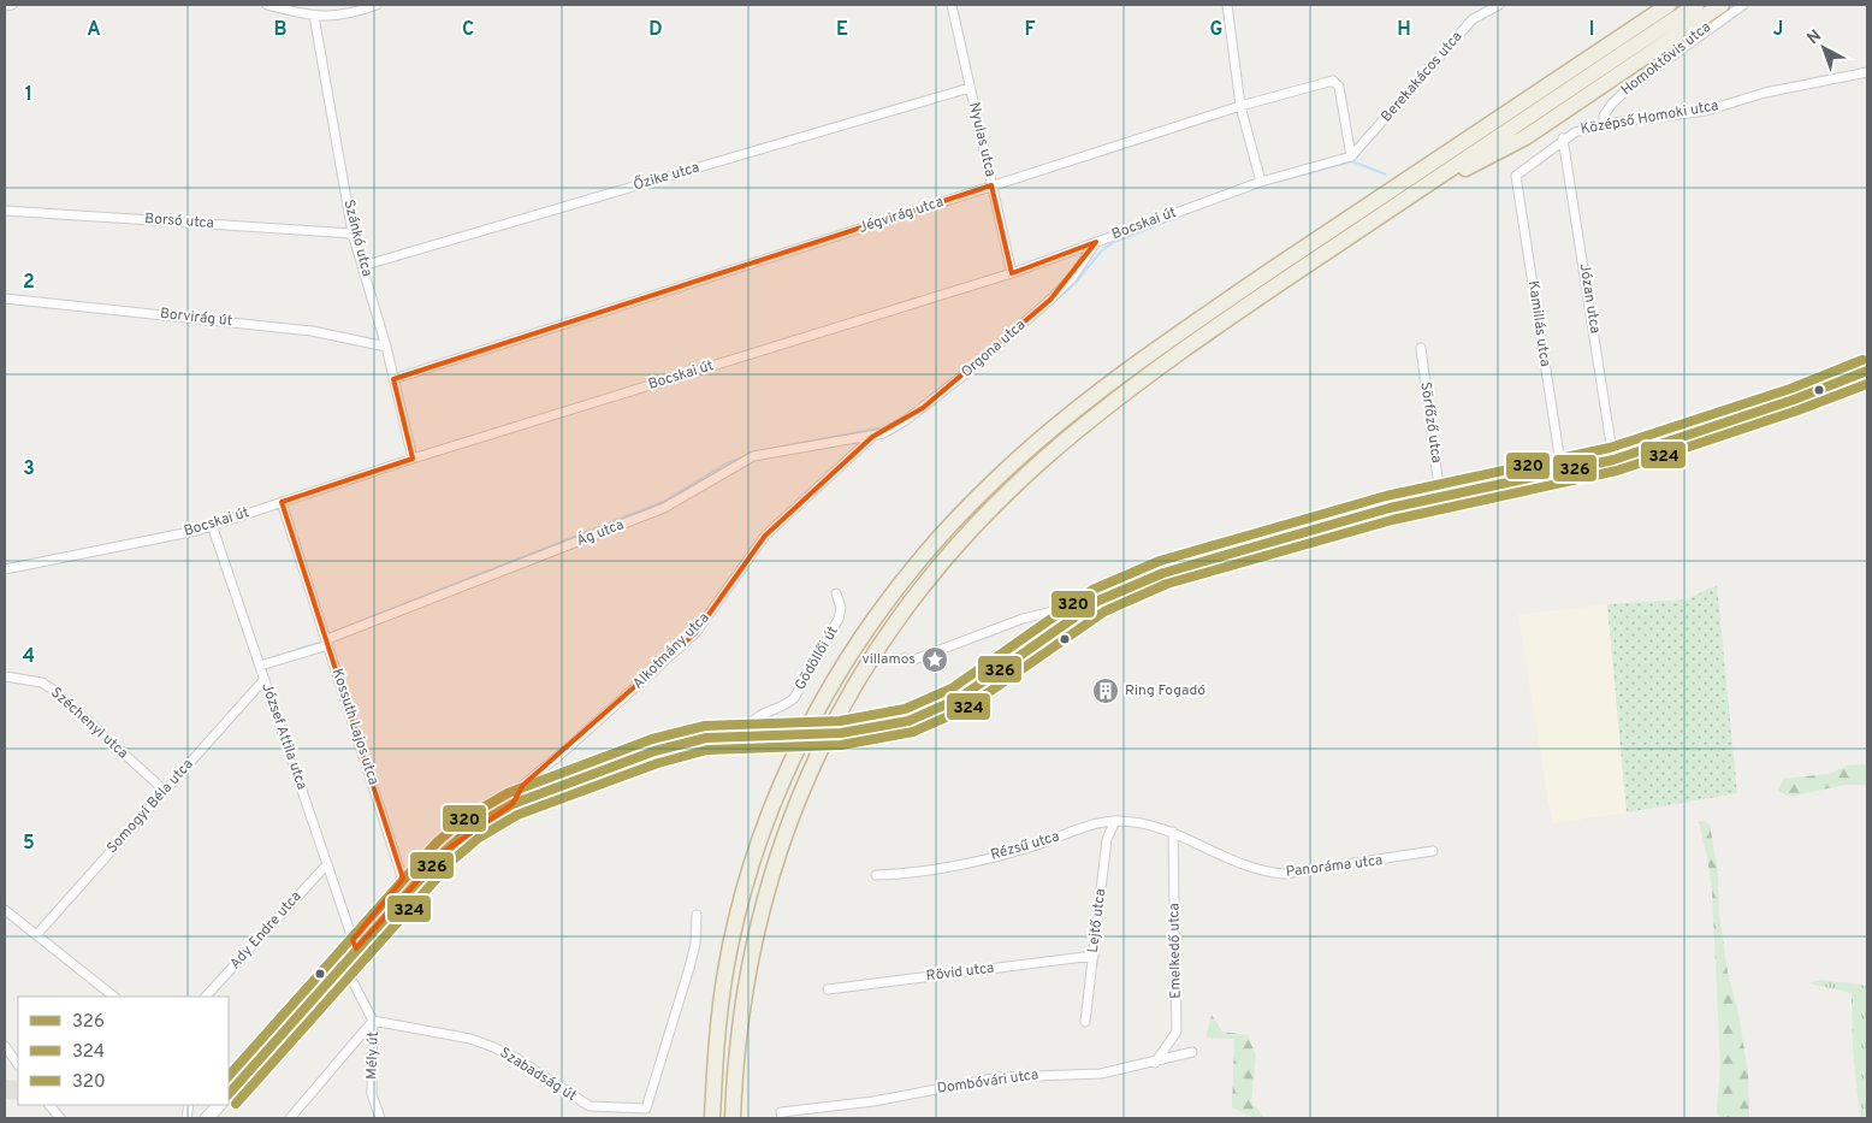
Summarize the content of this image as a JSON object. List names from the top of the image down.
{
  "streets": {
    "street": [
      "Homoktövis utca",
      "Berekakácos utca",
      "Középső Homoki utca",
      "Nyulas utca",
      "Őzike utca",
      "Jégvirág utca",
      "Borsó utca",
      "Bocskai út",
      "Szánkó utca",
      "Józan utca",
      "Borvirág út",
      "Kamillás utca",
      "Orgona utca",
      "Sörfőző utca",
      "Ág utca",
      "Alkotmány utca",
      "Gödöllői út",
      "Széchenyi utca",
      "Kossuth Lajos utca",
      "József Attila utca",
      "Somogyi Béla utca",
      "Rézsű utca",
      "Panoráma utca",
      "Lejtő utca",
      "Ady Endre utca",
      "Emelkedő utca",
      "Rövid utca",
      "Mély út",
      "Szabadság út",
      "Dombóvári utca"
    ]
  },
  "crossings": [
    ["Homoktövis utca", "Középső Homoki utca"],
    ["Berekakácos utca", "Jégvirág utca"],
    ["Berekakácos utca", "Bocskai út"],
    ["Középső Homoki utca", "Józan utca"],
    ["Középső Homoki utca", "Kamillás utca"],
    ["Nyulas utca", "Őzike utca"],
    ["Nyulas utca", "Jégvirág utca"],
    ["Nyulas utca", "Bocskai út"],
    ["Őzike utca", "Szánkó utca"],
    ["Jégvirág utca", "Bocskai út"],
    ["Jégvirág utca", "Szánkó utca"],
    ["Borsó utca", "Szánkó utca"],
    ["Bocskai út", "Szánkó utca"],
    ["Bocskai út", "Orgona utca"],
    ["Bocskai út", "Kossuth Lajos utca"],
    ["Bocskai út", "József Attila utca"],
    ["Szánkó utca", "Borvirág út"],
    ["Orgona utca", "Ág utca"],
    ["Orgona utca", "Alkotmány utca"],
    ["Ág utca", "Alkotmány utca"],
    ["Ág utca", "Kossuth Lajos utca"],
    ["Ág utca", "József Attila utca"],
    ["Széchenyi utca", "Somogyi Béla utca"],
    ["Kossuth Lajos utca", "József Attila utca"],
    ["József Attila utca", "Somogyi Béla utca"],
    ["József Attila utca", "Ady Endre utca"],
    ["Rézsű utca", "Panoráma utca"],
    ["Rézsű utca", "Lejtő utca"],
    ["Rézsű utca", "Emelkedő utca"],
    ["Panoráma utca", "Emelkedő utca"],
    ["Lejtő utca", "Rövid utca"],
    ["Emelkedő utca", "Dombóvári utca"],
    ["Mély út", "Szabadság út"]
  ],
  "places": {
    "place": ["villamos"],
    "building": ["Ring Fogadó"]
  },
  "lines": ["transit line 320", "transit line 326", "transit line 324"],
  "legend": ["326", "324", "320"],
  "north": "top left",
  "grid": {
    "columns": [
      "A",
      "B",
      "C",
      "D",
      "E",
      "F",
      "G",
      "H",
      "I",
      "J"
    ],
    "rows": [
      "1",
      "2",
      "3",
      "4",
      "5"
    ]
  }
}
